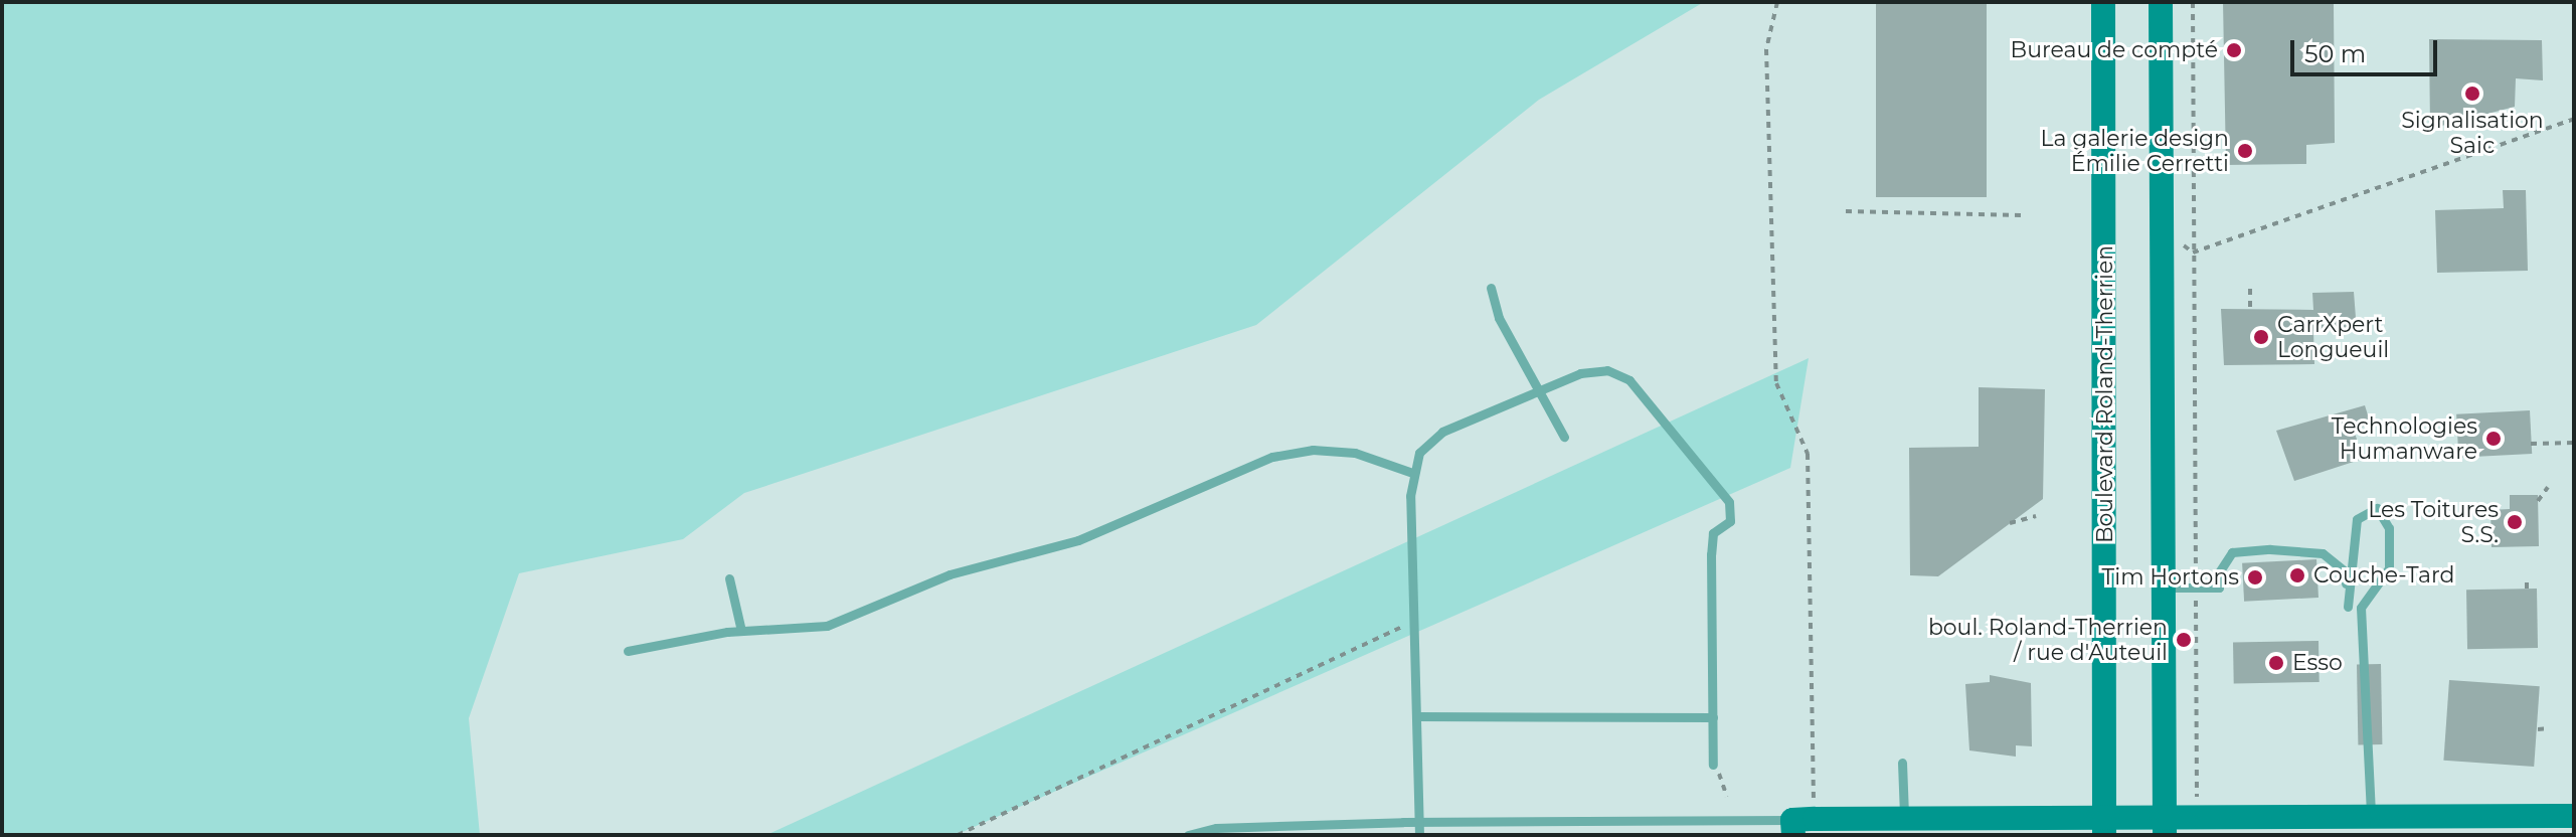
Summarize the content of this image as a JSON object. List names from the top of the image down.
{
  "streets": {
    "main road": ["Boulevard Roland-Therrien"]
  },
  "places": [
    "Bureau de compté",
    "Signalisation Saic",
    "La galerie design Émilie Cerretti",
    "CarrXpert Longueuil",
    "Technologies Humanware",
    "Les Toitures S.S.",
    "Couche-Tard",
    "Tim Hortons",
    "boul. Roland-Therrien / rue d'Auteuil",
    "Esso"
  ],
  "scale_bar": "50 m"
}
